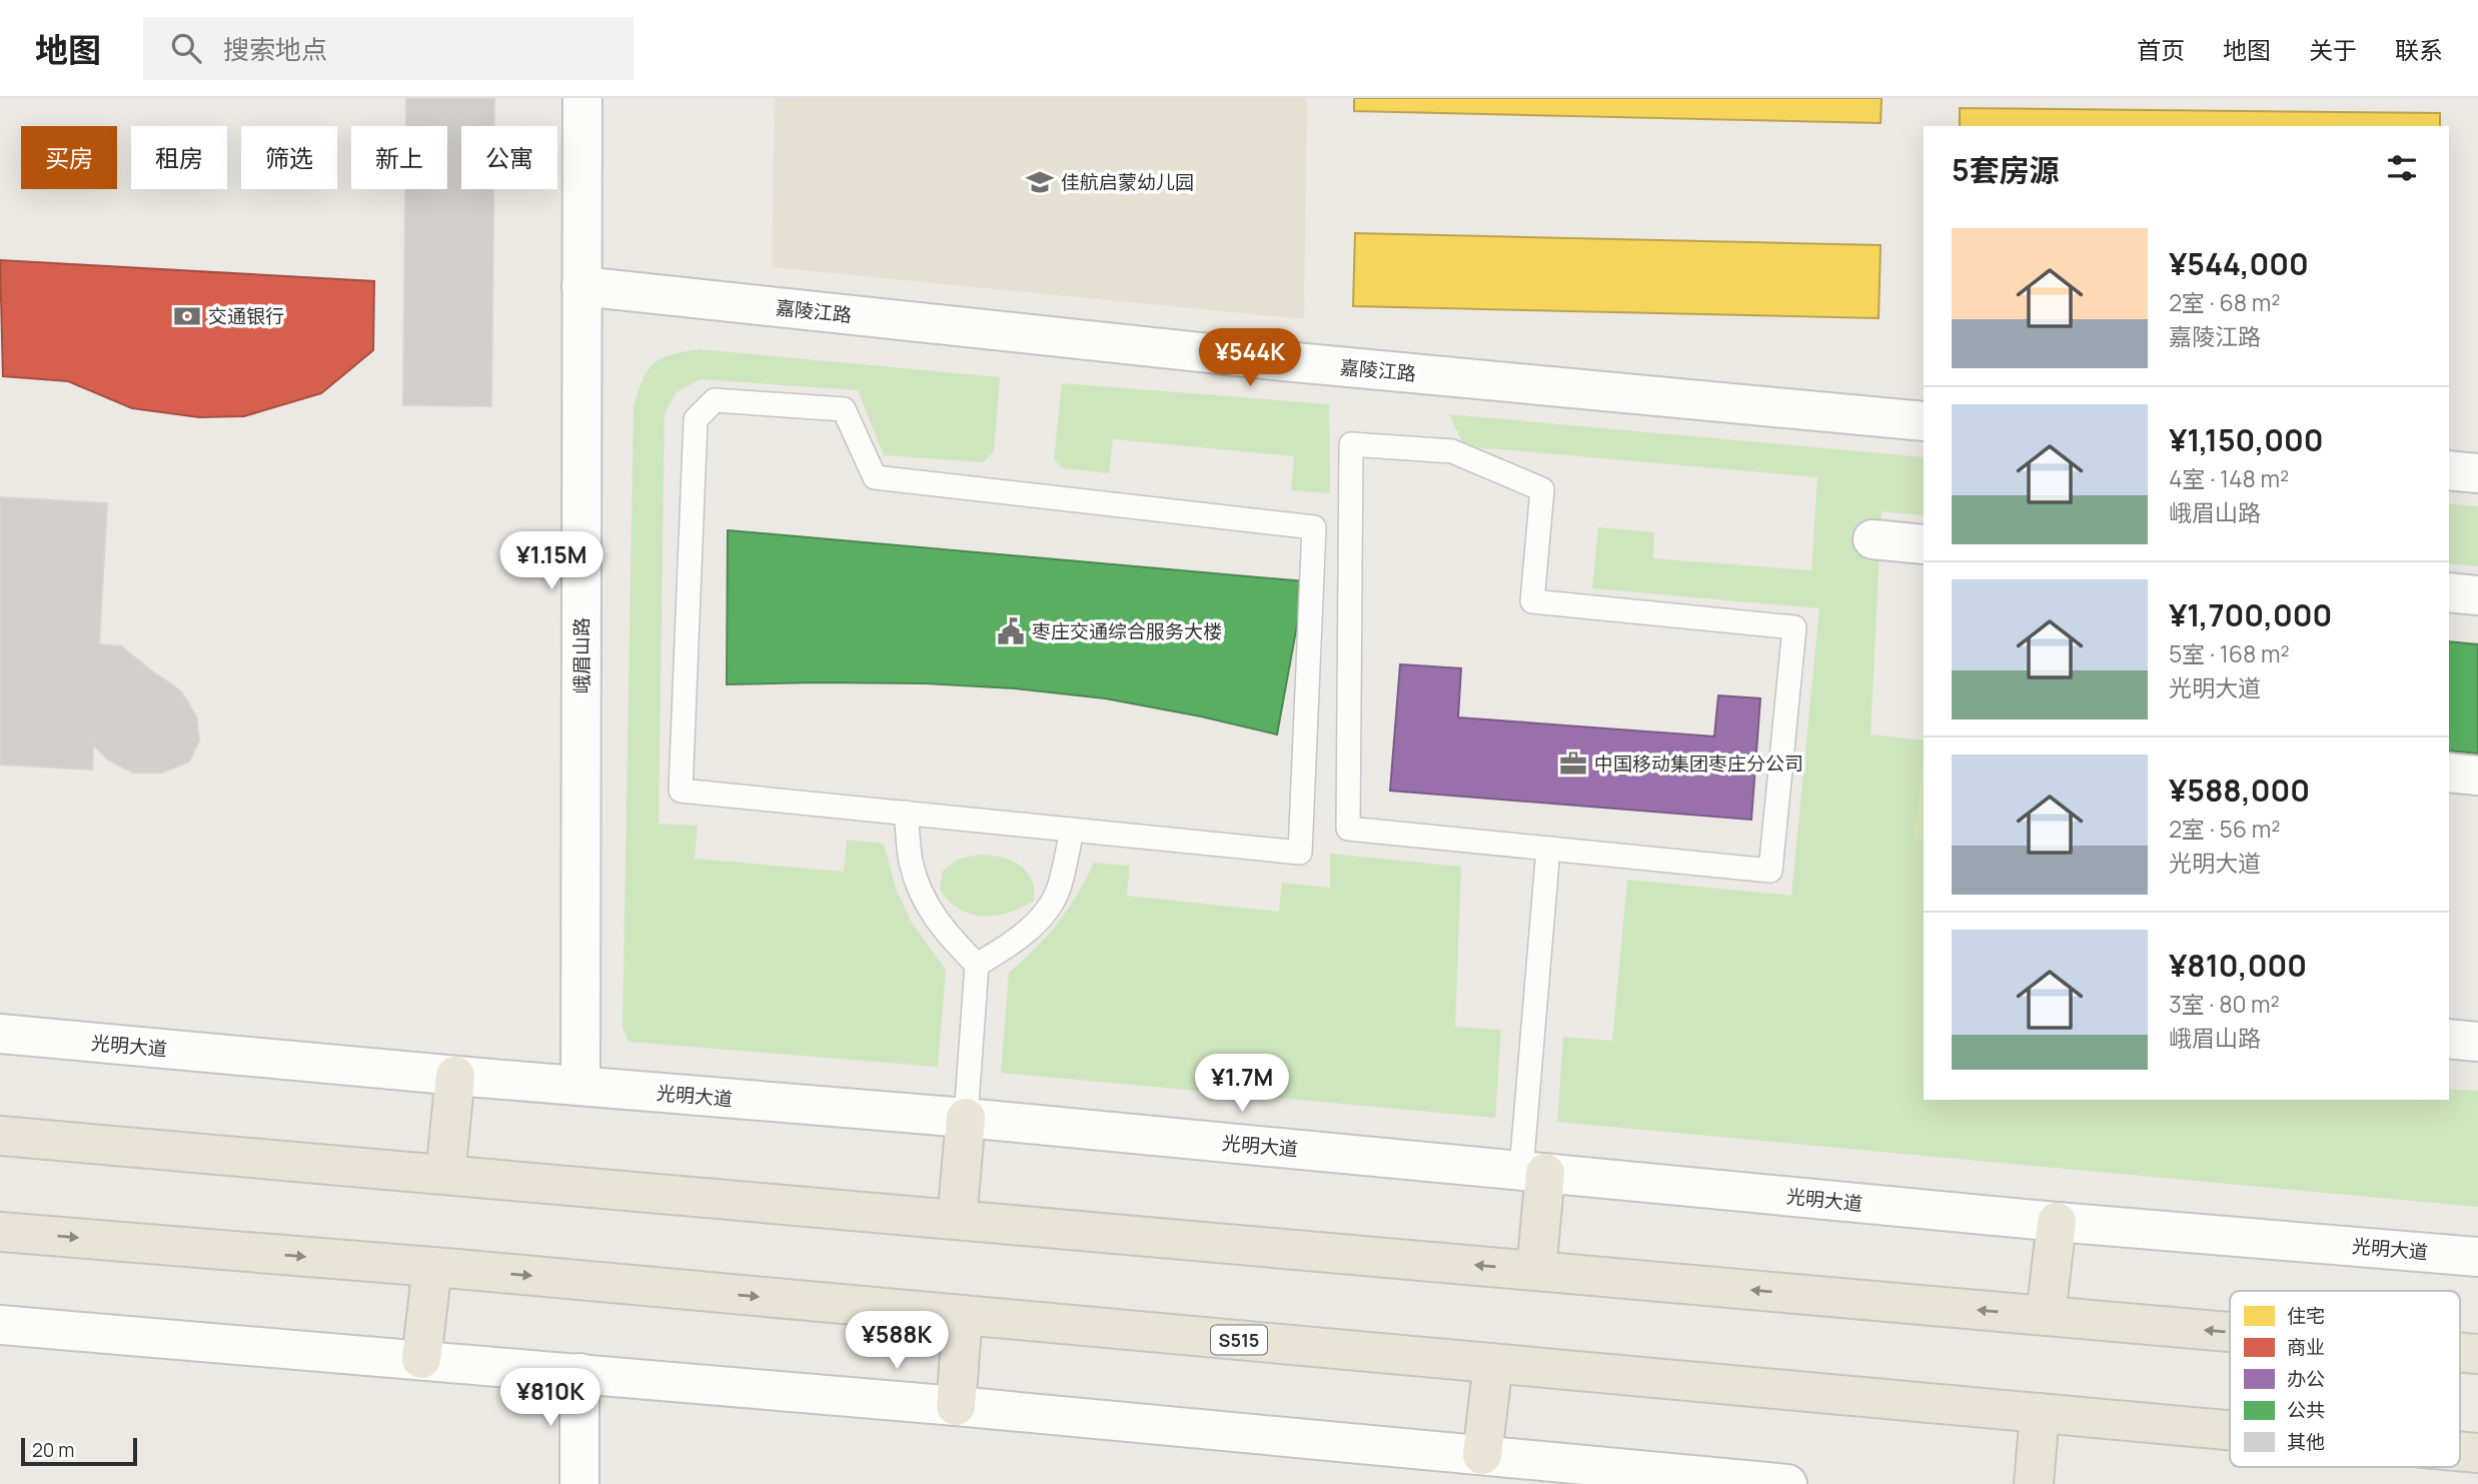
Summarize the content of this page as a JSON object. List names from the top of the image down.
{
  "streets": {
    "main road": ["S515"],
    "street": ["嘉陵江路", "峨眉山路", "光明大道"]
  },
  "crossings": [
    ["嘉陵江路", "峨眉山路"],
    ["峨眉山路", "光明大道"]
  ],
  "places": {
    "school or university": ["佳航启蒙幼儿园"],
    "bank": ["交通银行"],
    "public building": ["枣庄交通综合服务大楼"],
    "office": ["中国移动集团枣庄分公司"]
  },
  "legend": [
    "住宅",
    "商业",
    "办公",
    "公共",
    "其他"
  ],
  "scale_bar": "20 m",
  "page": {
    "header": "地图",
    "search": "搜索地点",
    "nav": [
      "首页",
      "地图",
      "关于",
      "联系"
    ],
    "chip": [
      "买房",
      "租房",
      "筛选",
      "新上",
      "公寓"
    ],
    "heading": "5套房源",
    "list": [
      {
        "name": "¥544,000",
        "note": "2室 · 68 m² · 嘉陵江路"
      },
      {
        "name": "¥1,150,000",
        "note": "4室 · 148 m² · 峨眉山路"
      },
      {
        "name": "¥1,700,000",
        "note": "5室 · 168 m² · 光明大道"
      },
      {
        "name": "¥588,000",
        "note": "2室 · 56 m² · 光明大道"
      },
      {
        "name": "¥810,000",
        "note": "3室 · 80 m² · 峨眉山路"
      }
    ],
    "price": [
      "¥544K",
      "¥1.15M",
      "¥1.7M",
      "¥588K",
      "¥810K"
    ],
    "scale": "20 m"
  }
}
